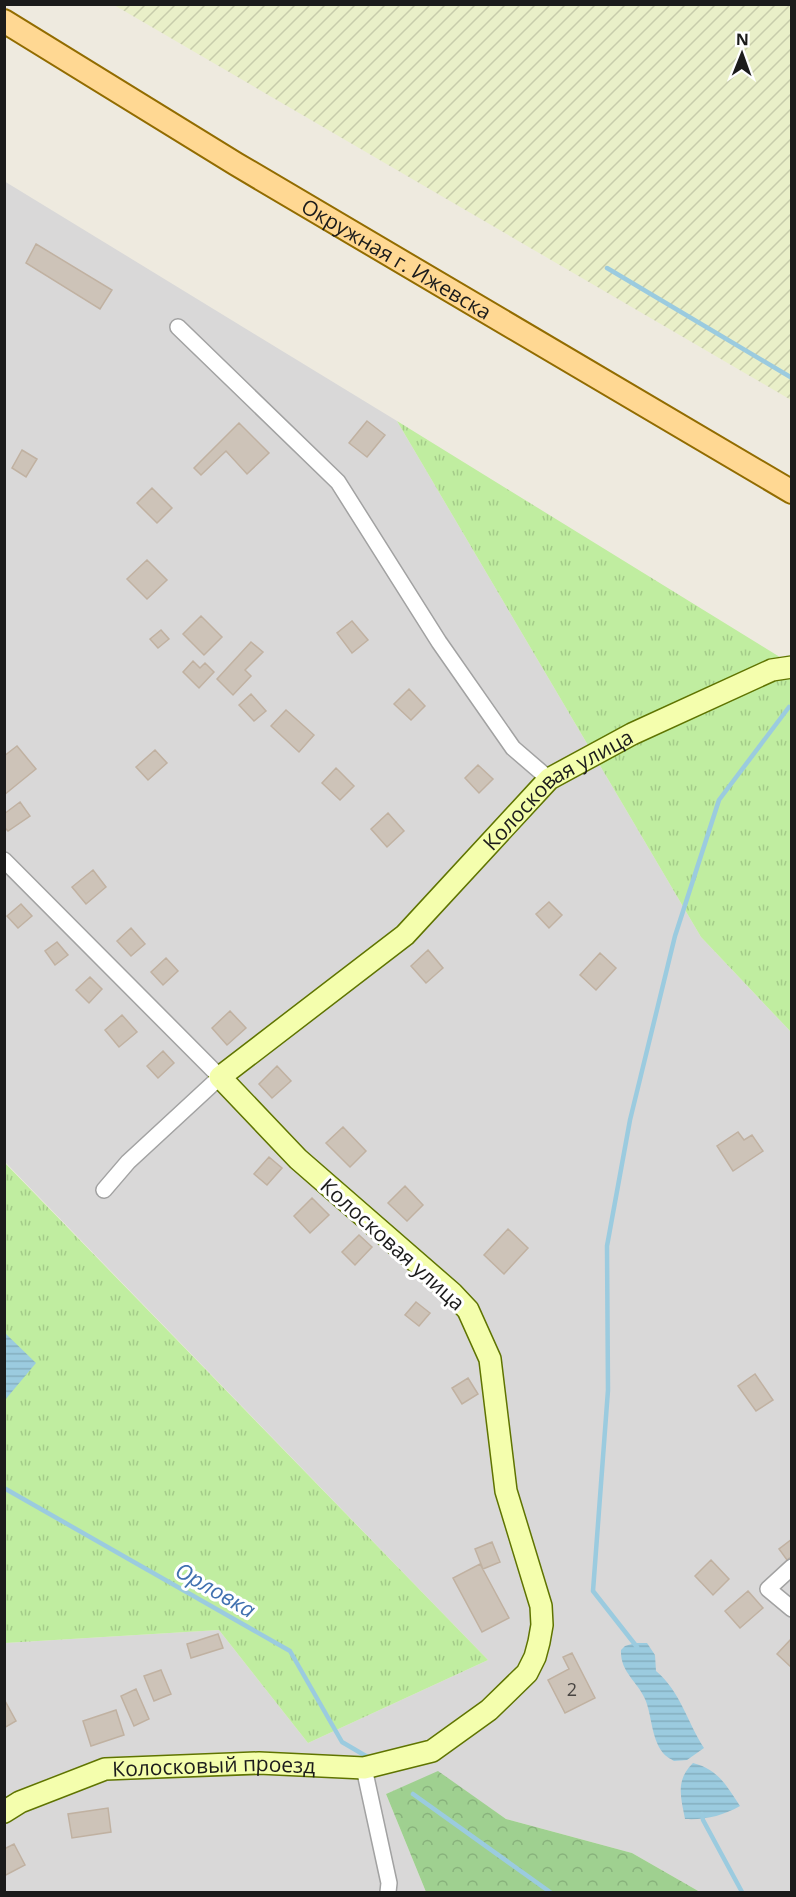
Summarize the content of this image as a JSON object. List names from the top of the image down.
{
  "streets": {
    "main road": ["Окружная г. Ижевска"],
    "street": ["Колосковая улица", "Колосковый проезд"]
  },
  "crossings": [
    ["Колосковая улица", "Колосковый проезд"]
  ],
  "water": ["Орловка"],
  "house_numbers": ["2"],
  "north": "top"
}
